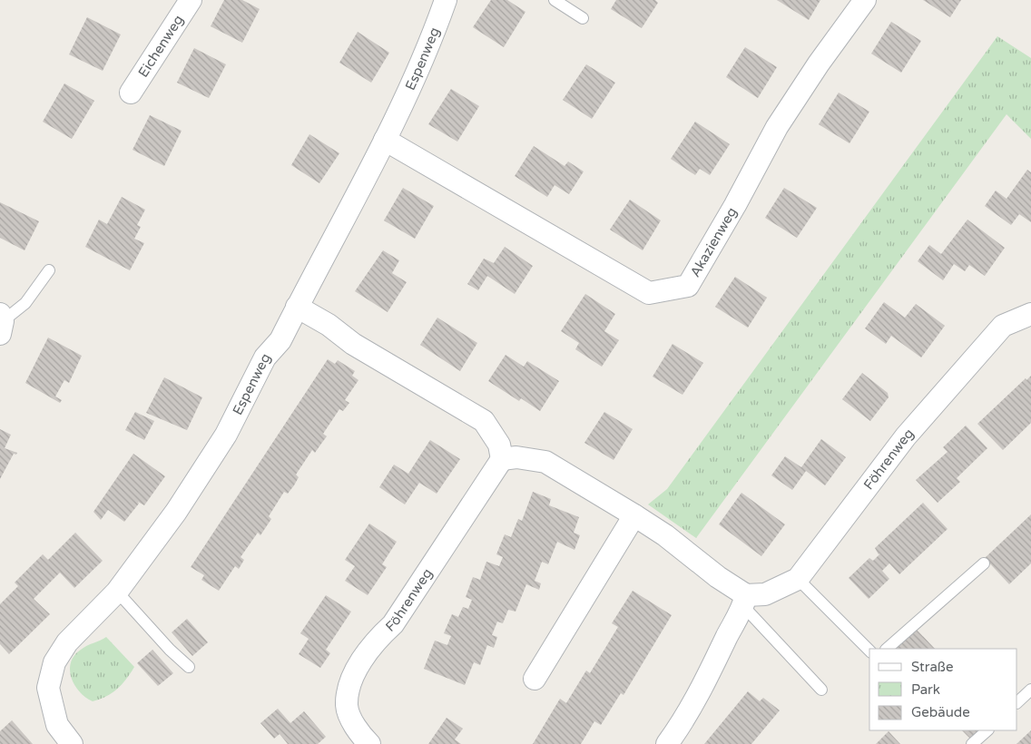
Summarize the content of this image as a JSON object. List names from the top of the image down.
{
  "streets": {
    "street": [
      "Eichenweg",
      "Espenweg",
      "Akazienweg",
      "Föhrenweg"
    ]
  },
  "crossings": [
    ["Espenweg", "Akazienweg"]
  ],
  "legend": ["Straße", "Park", "Gebäude"]
}
